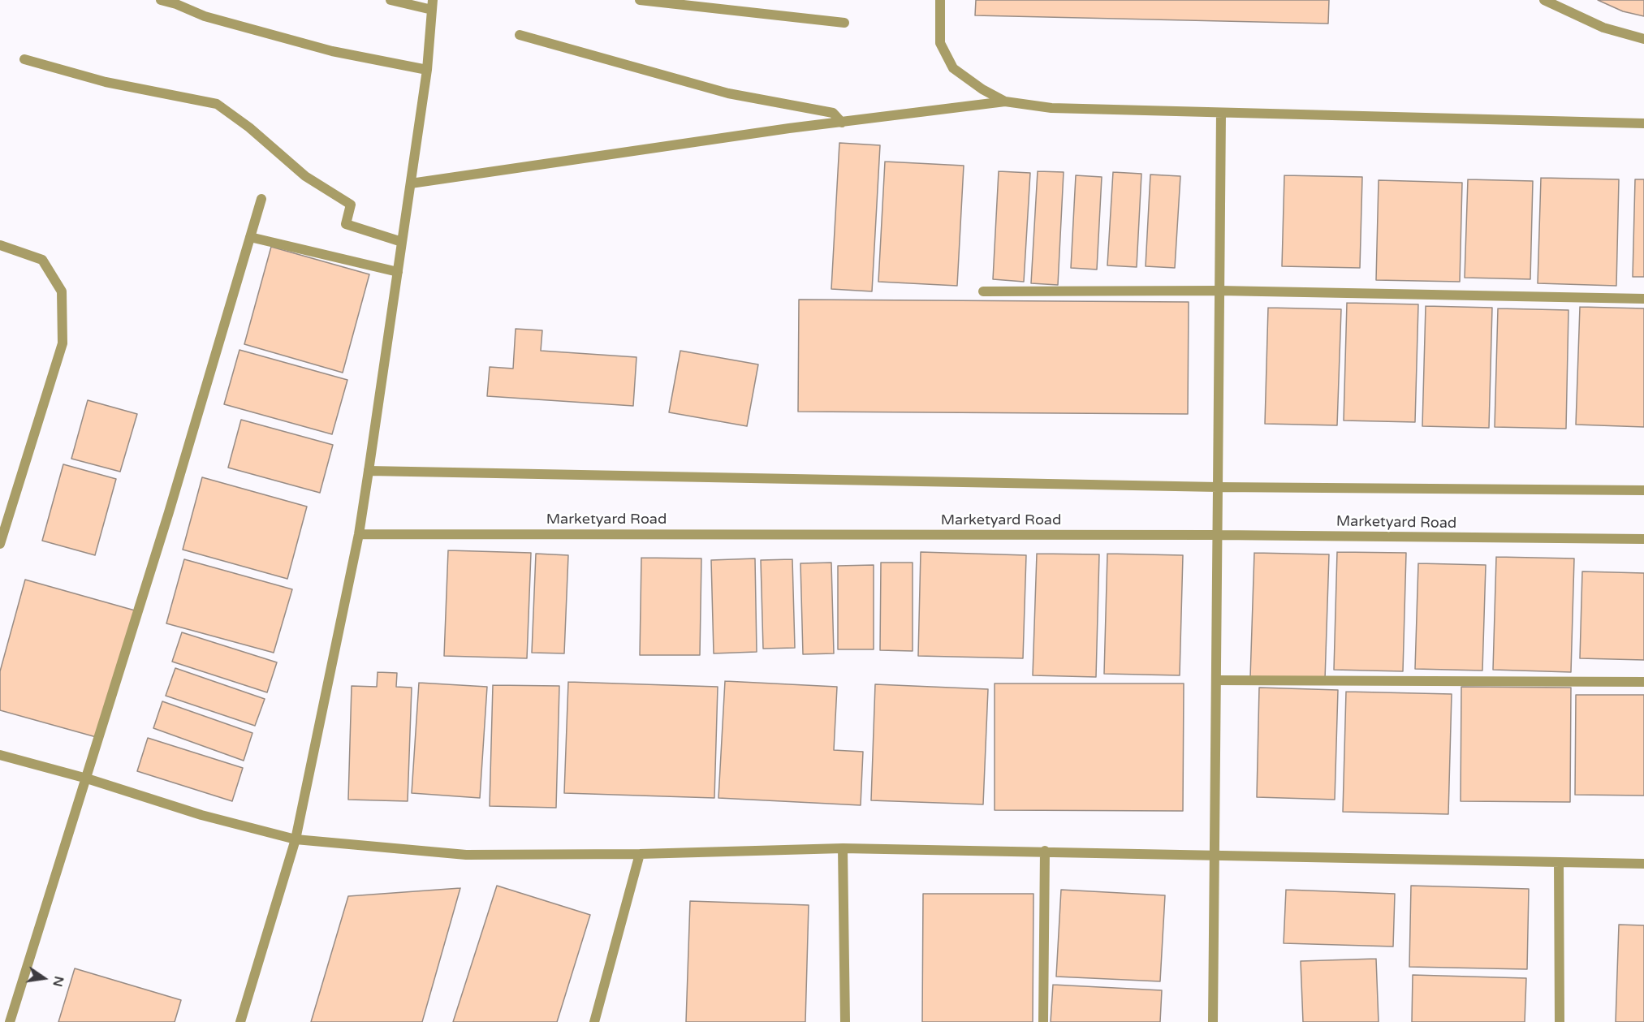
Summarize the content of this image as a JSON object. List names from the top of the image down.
{
  "streets": {
    "street": ["Marketyard Road"]
  },
  "north": "right"
}
